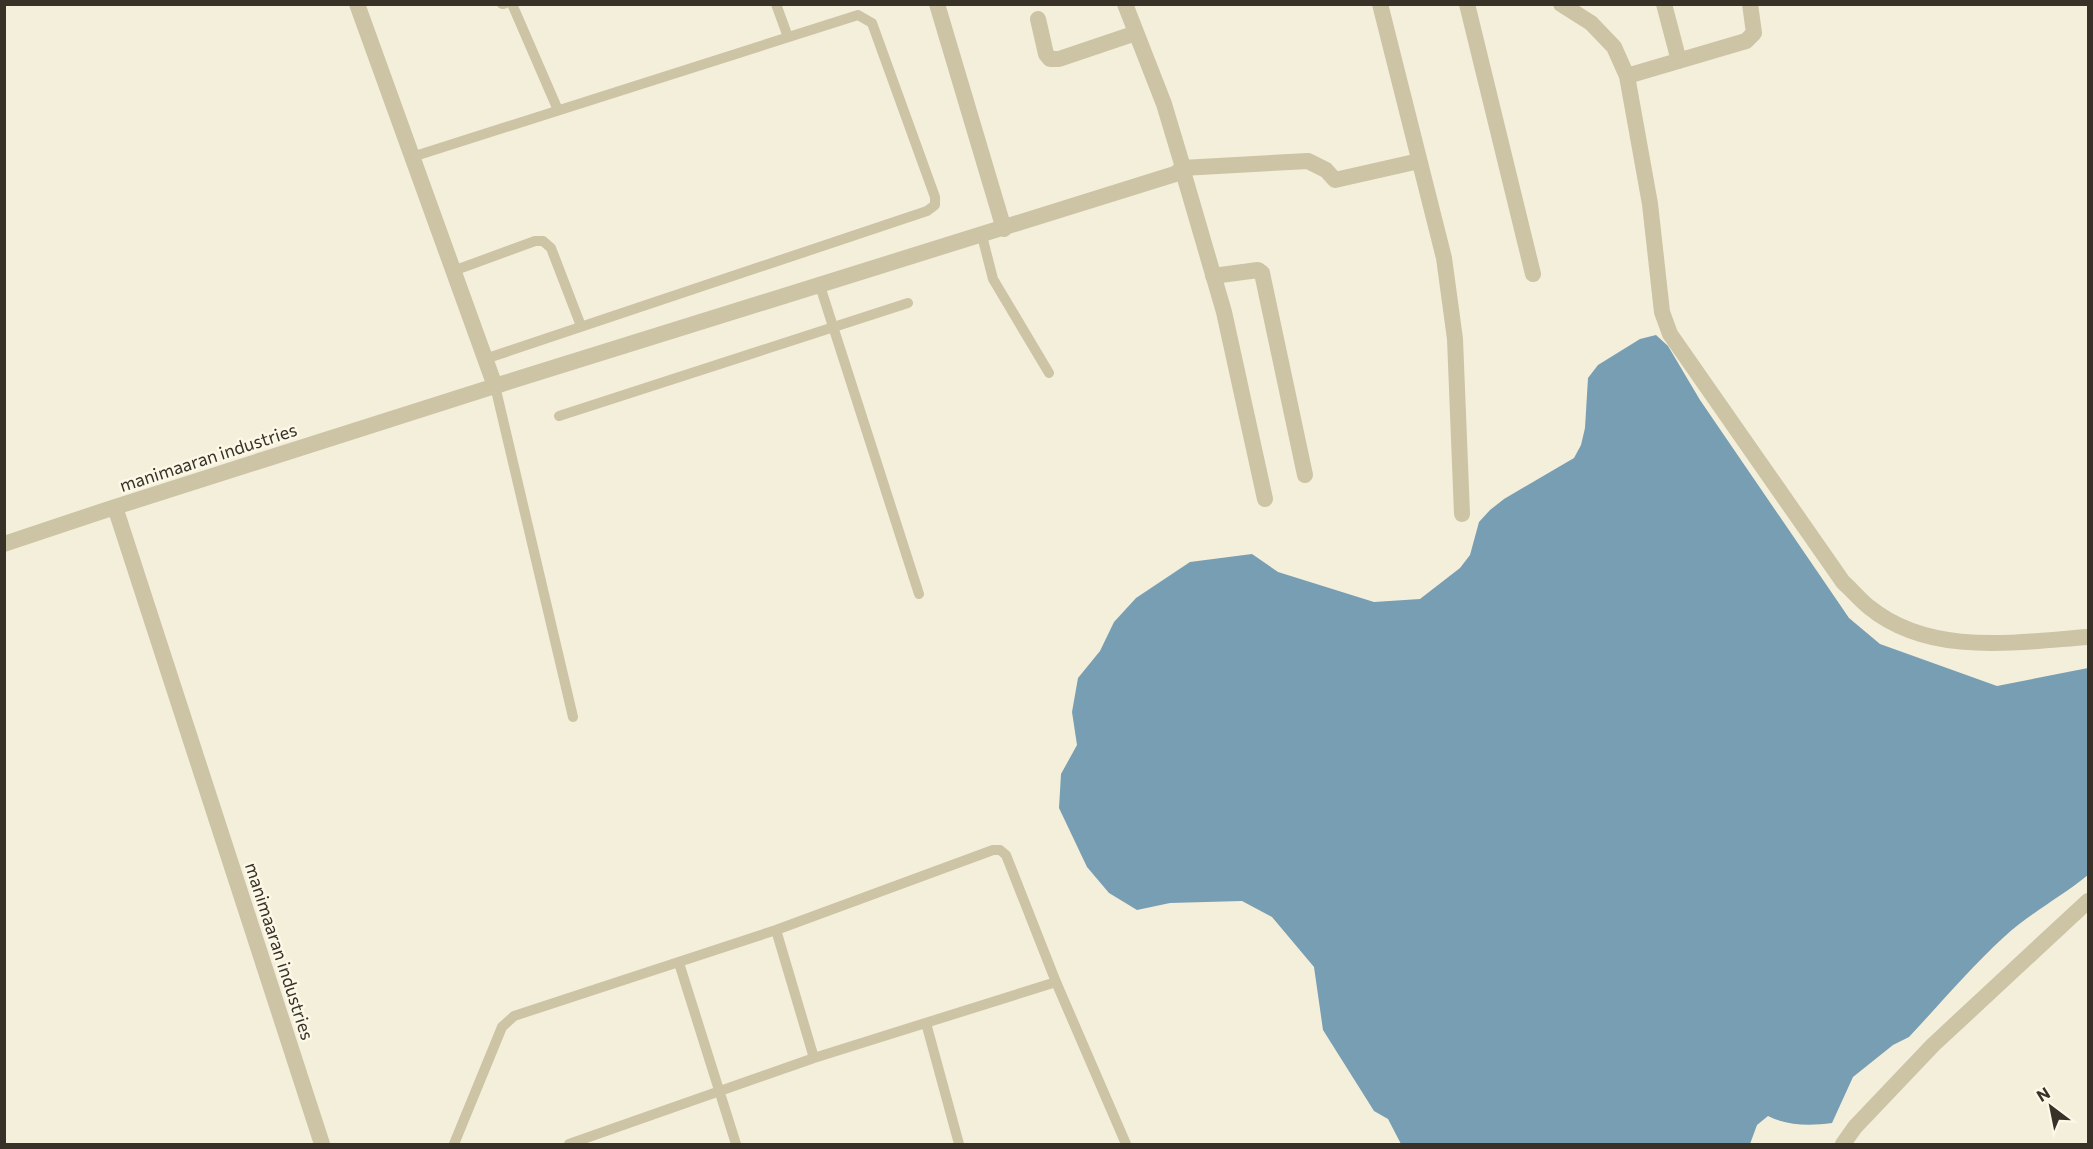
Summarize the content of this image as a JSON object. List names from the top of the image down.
{
  "streets": {
    "street": ["manimaaran industries"]
  },
  "north": "top left"
}
